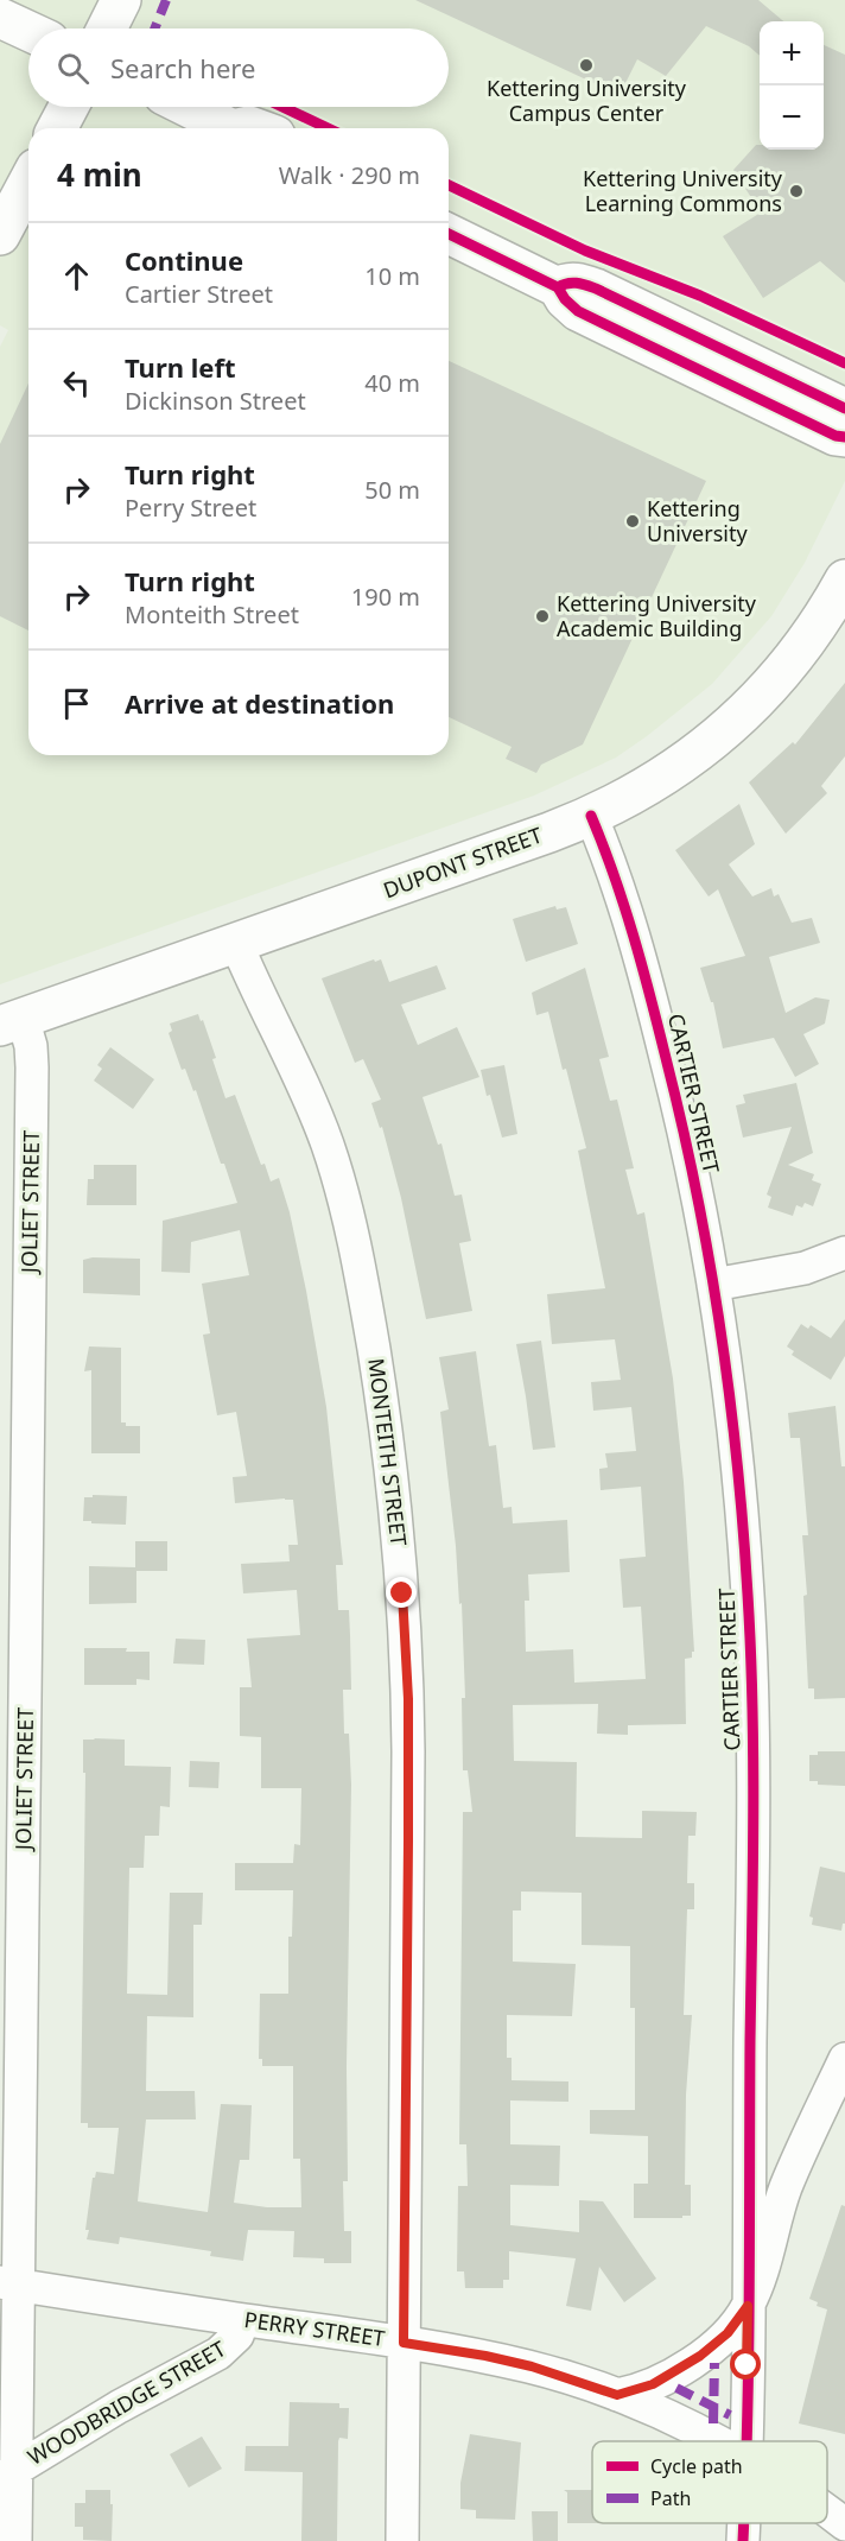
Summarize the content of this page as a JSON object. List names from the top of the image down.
{
  "streets": {
    "street": [
      "DUPONT STREET",
      "CARTIER STREET",
      "JOLIET STREET",
      "MONTEITH STREET",
      "PERRY STREET",
      "WOODBRIDGE STREET"
    ]
  },
  "crossings": [
    ["DUPONT STREET", "CARTIER STREET"],
    ["DUPONT STREET", "JOLIET STREET"],
    ["DUPONT STREET", "MONTEITH STREET"],
    ["JOLIET STREET", "PERRY STREET"],
    ["JOLIET STREET", "WOODBRIDGE STREET"],
    ["MONTEITH STREET", "PERRY STREET"],
    ["PERRY STREET", "WOODBRIDGE STREET"]
  ],
  "places": [
    "Kettering University Campus Center",
    "Kettering University Learning Commons",
    "Kettering University",
    "Kettering University Academic Building"
  ],
  "legend": ["Cycle path", "Path"],
  "page": {
    "map_buttons": ["+", "−"],
    "search": "Search here",
    "heading": ["4 min", "Walk · 290 m"],
    "list": [
      ["Continue", "Cartier Street", "10 m"],
      ["Turn left", "Dickinson Street", "40 m"],
      ["Turn right", "Perry Street", "50 m"],
      ["Turn right", "Monteith Street", "190 m"],
      "Arrive at destination"
    ]
  }
}
